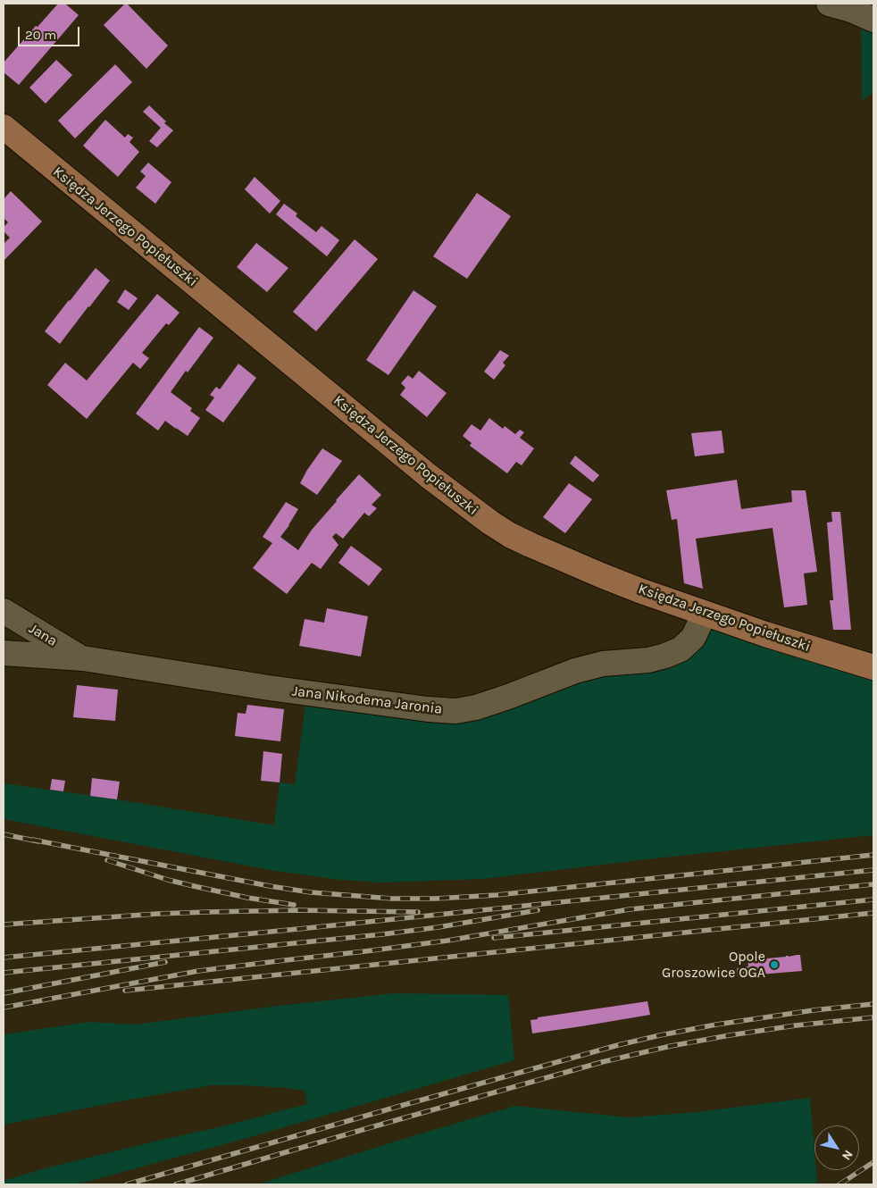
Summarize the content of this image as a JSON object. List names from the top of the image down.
{
  "streets": {
    "main road": ["Księdza Jerzego Popiełuszki"],
    "street": ["Jana", "Jana Nikodema Jaronia"]
  },
  "crossings": [
    ["Księdza Jerzego Popiełuszki", "Jana Nikodema Jaronia"],
    ["Jana", "Jana Nikodema Jaronia"]
  ],
  "places": ["Opole Groszowice OGA"],
  "scale_bar": "20 m",
  "north": "bottom right"
}
